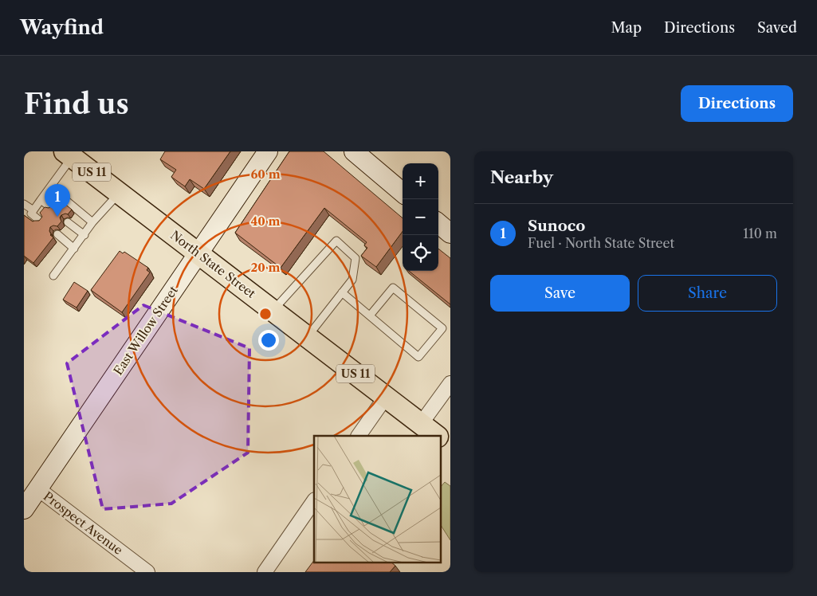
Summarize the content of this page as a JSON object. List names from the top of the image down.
{
  "streets": {
    "main road": ["US 11", "North State Street"],
    "street": ["East Willow Street", "Prospect Avenue"]
  },
  "crossings": [
    ["North State Street", "East Willow Street"],
    ["East Willow Street", "Prospect Avenue"]
  ],
  "page": {
    "header": "Wayfind",
    "nav": ["Map", "Directions", "Saved"],
    "buttons": [
      "Directions",
      ["Save", "Share"]
    ],
    "title": "Find us",
    "heading": "Nearby",
    "map_buttons": ["+", "−"],
    "pins": "1",
    "list": [
      {
        "mark": "1",
        "name": "Sunoco",
        "note": "Fuel · North State Street",
        "value": "110 m"
      }
    ]
  },
  "rings": ["60 m", "40 m", "20 m"]
}
